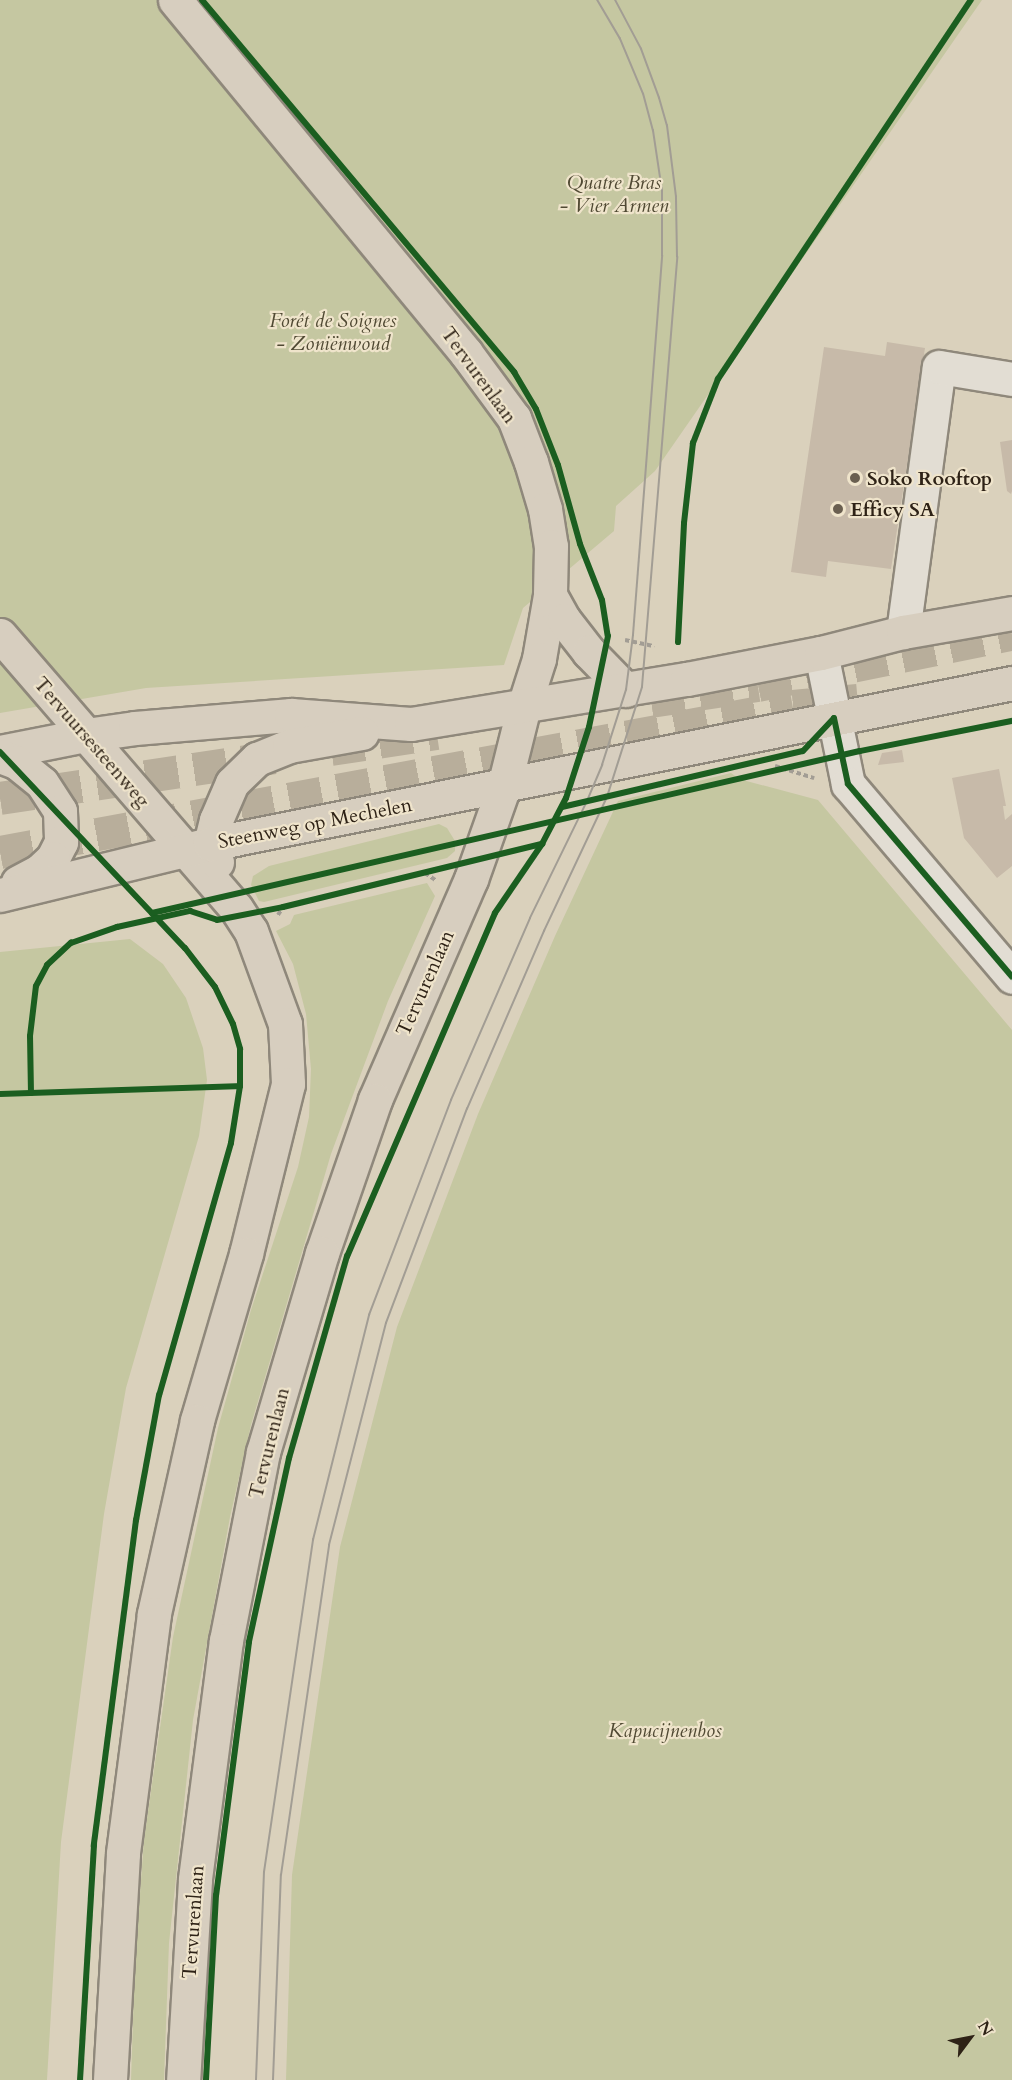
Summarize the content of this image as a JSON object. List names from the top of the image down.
{
  "streets": {
    "main road": ["Tervurenlaan", "Tervuursesteenweg", "Steenweg op Mechelen"]
  },
  "crossings": [
    ["Tervurenlaan", "Steenweg op Mechelen"],
    ["Tervuursesteenweg", "Steenweg op Mechelen"]
  ],
  "parks": ["Quatre Bras - Vier Armen", "Forêt de Soignes - Zoniënwoud", "Kapucijnenbos"],
  "places": ["Soko Rooftop", "Efficy SA"],
  "north": "top right"
}
